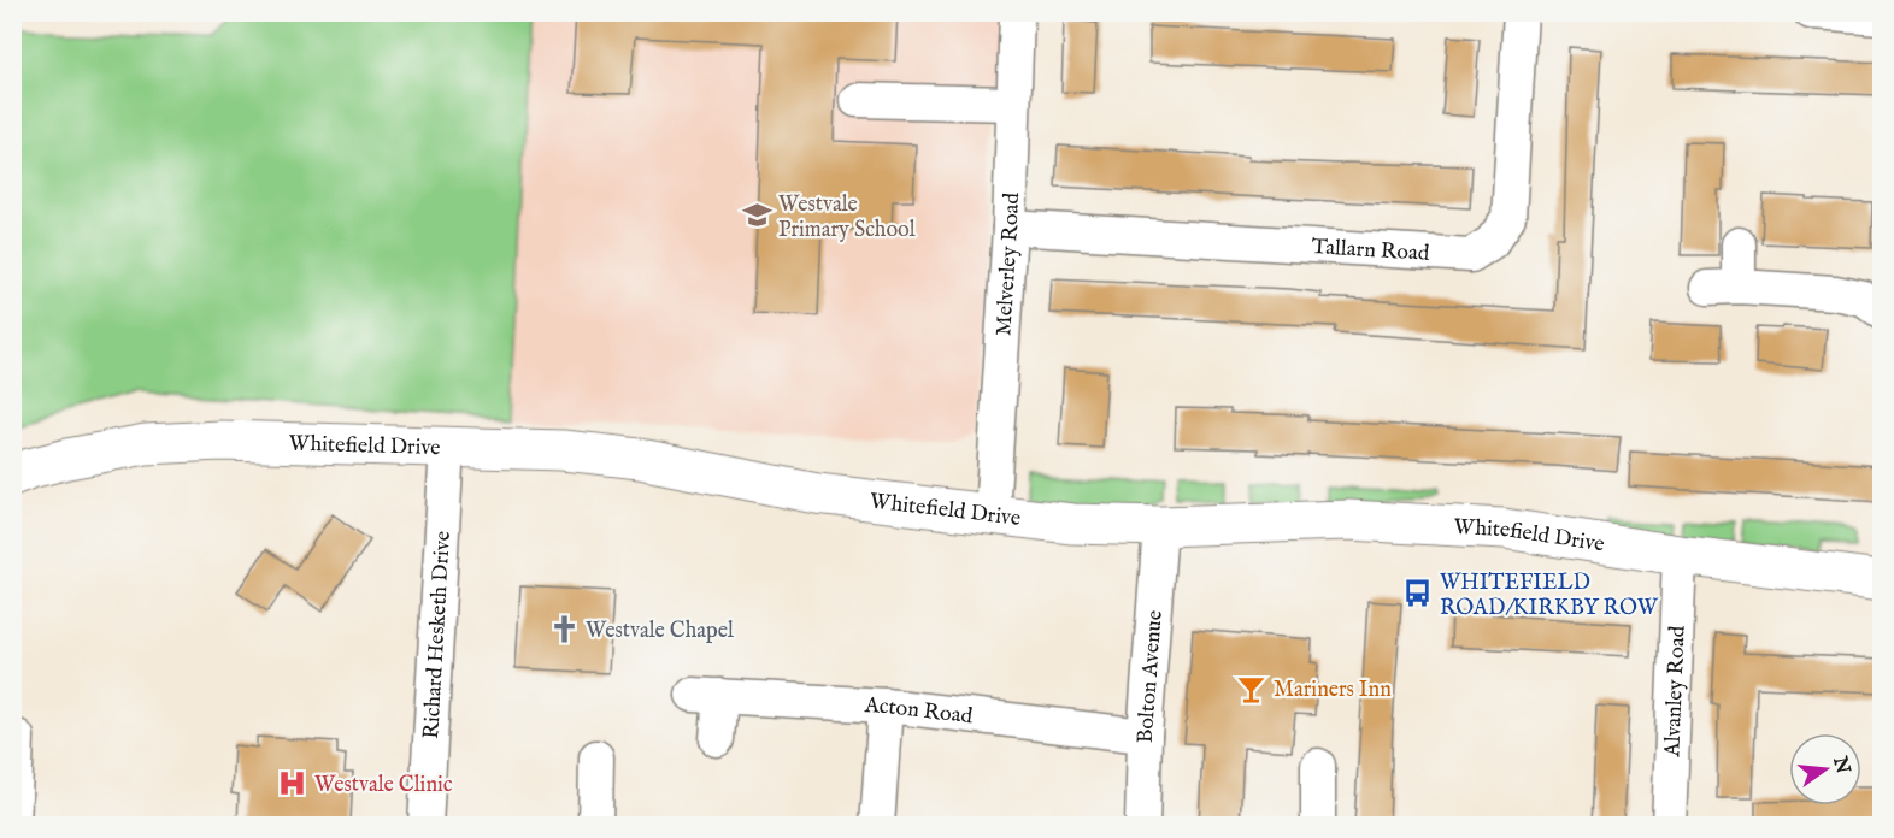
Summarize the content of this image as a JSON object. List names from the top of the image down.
{
  "streets": {
    "main road": ["Whitefield Drive"],
    "street": [
      "Tallarn Road",
      "Melverley Road",
      "Richard Hesketh Drive",
      "Bolton Avenue",
      "Alvanley Road",
      "Acton Road"
    ]
  },
  "crossings": [
    ["Tallarn Road", "Melverley Road"],
    ["Melverley Road", "Whitefield Drive"],
    ["Whitefield Drive", "Richard Hesketh Drive"],
    ["Whitefield Drive", "Bolton Avenue"],
    ["Whitefield Drive", "Alvanley Road"],
    ["Bolton Avenue", "Acton Road"]
  ],
  "places": {
    "school or university": ["Westvale Primary School"],
    "bus stop": ["WHITEFIELD ROAD/KIRKBY ROW"],
    "church": ["Westvale Chapel"],
    "bar": ["Mariners Inn"],
    "hospital": ["Westvale Clinic"]
  },
  "north": "right"
}
